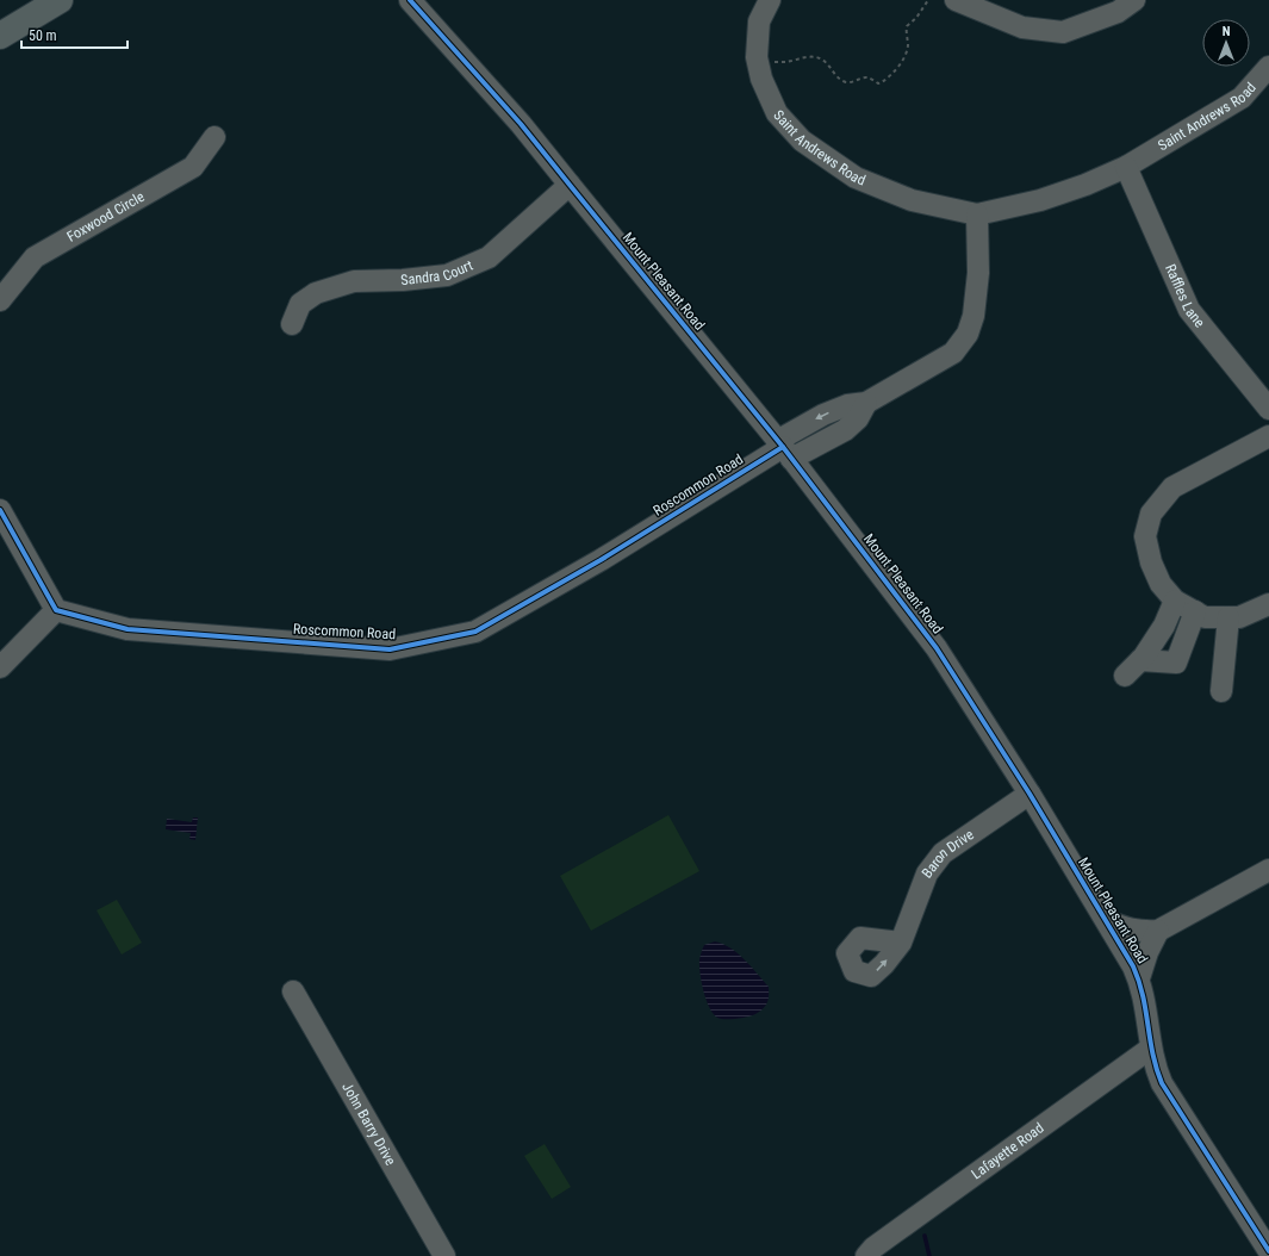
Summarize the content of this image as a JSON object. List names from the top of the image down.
{
  "streets": {
    "street": [
      "Saint Andrews Road",
      "Foxwood Circle",
      "Sandra Court",
      "Mount Pleasant Road",
      "Raffles Lane",
      "Roscommon Road",
      "Baron Drive",
      "John Barry Drive",
      "Lafayette Road"
    ]
  },
  "crossings": [
    ["Saint Andrews Road", "Raffles Lane"],
    ["Sandra Court", "Mount Pleasant Road"],
    ["Mount Pleasant Road", "Roscommon Road"],
    ["Mount Pleasant Road", "Baron Drive"],
    ["Mount Pleasant Road", "Lafayette Road"]
  ],
  "scale_bar": "50 m",
  "north": "top"
}
